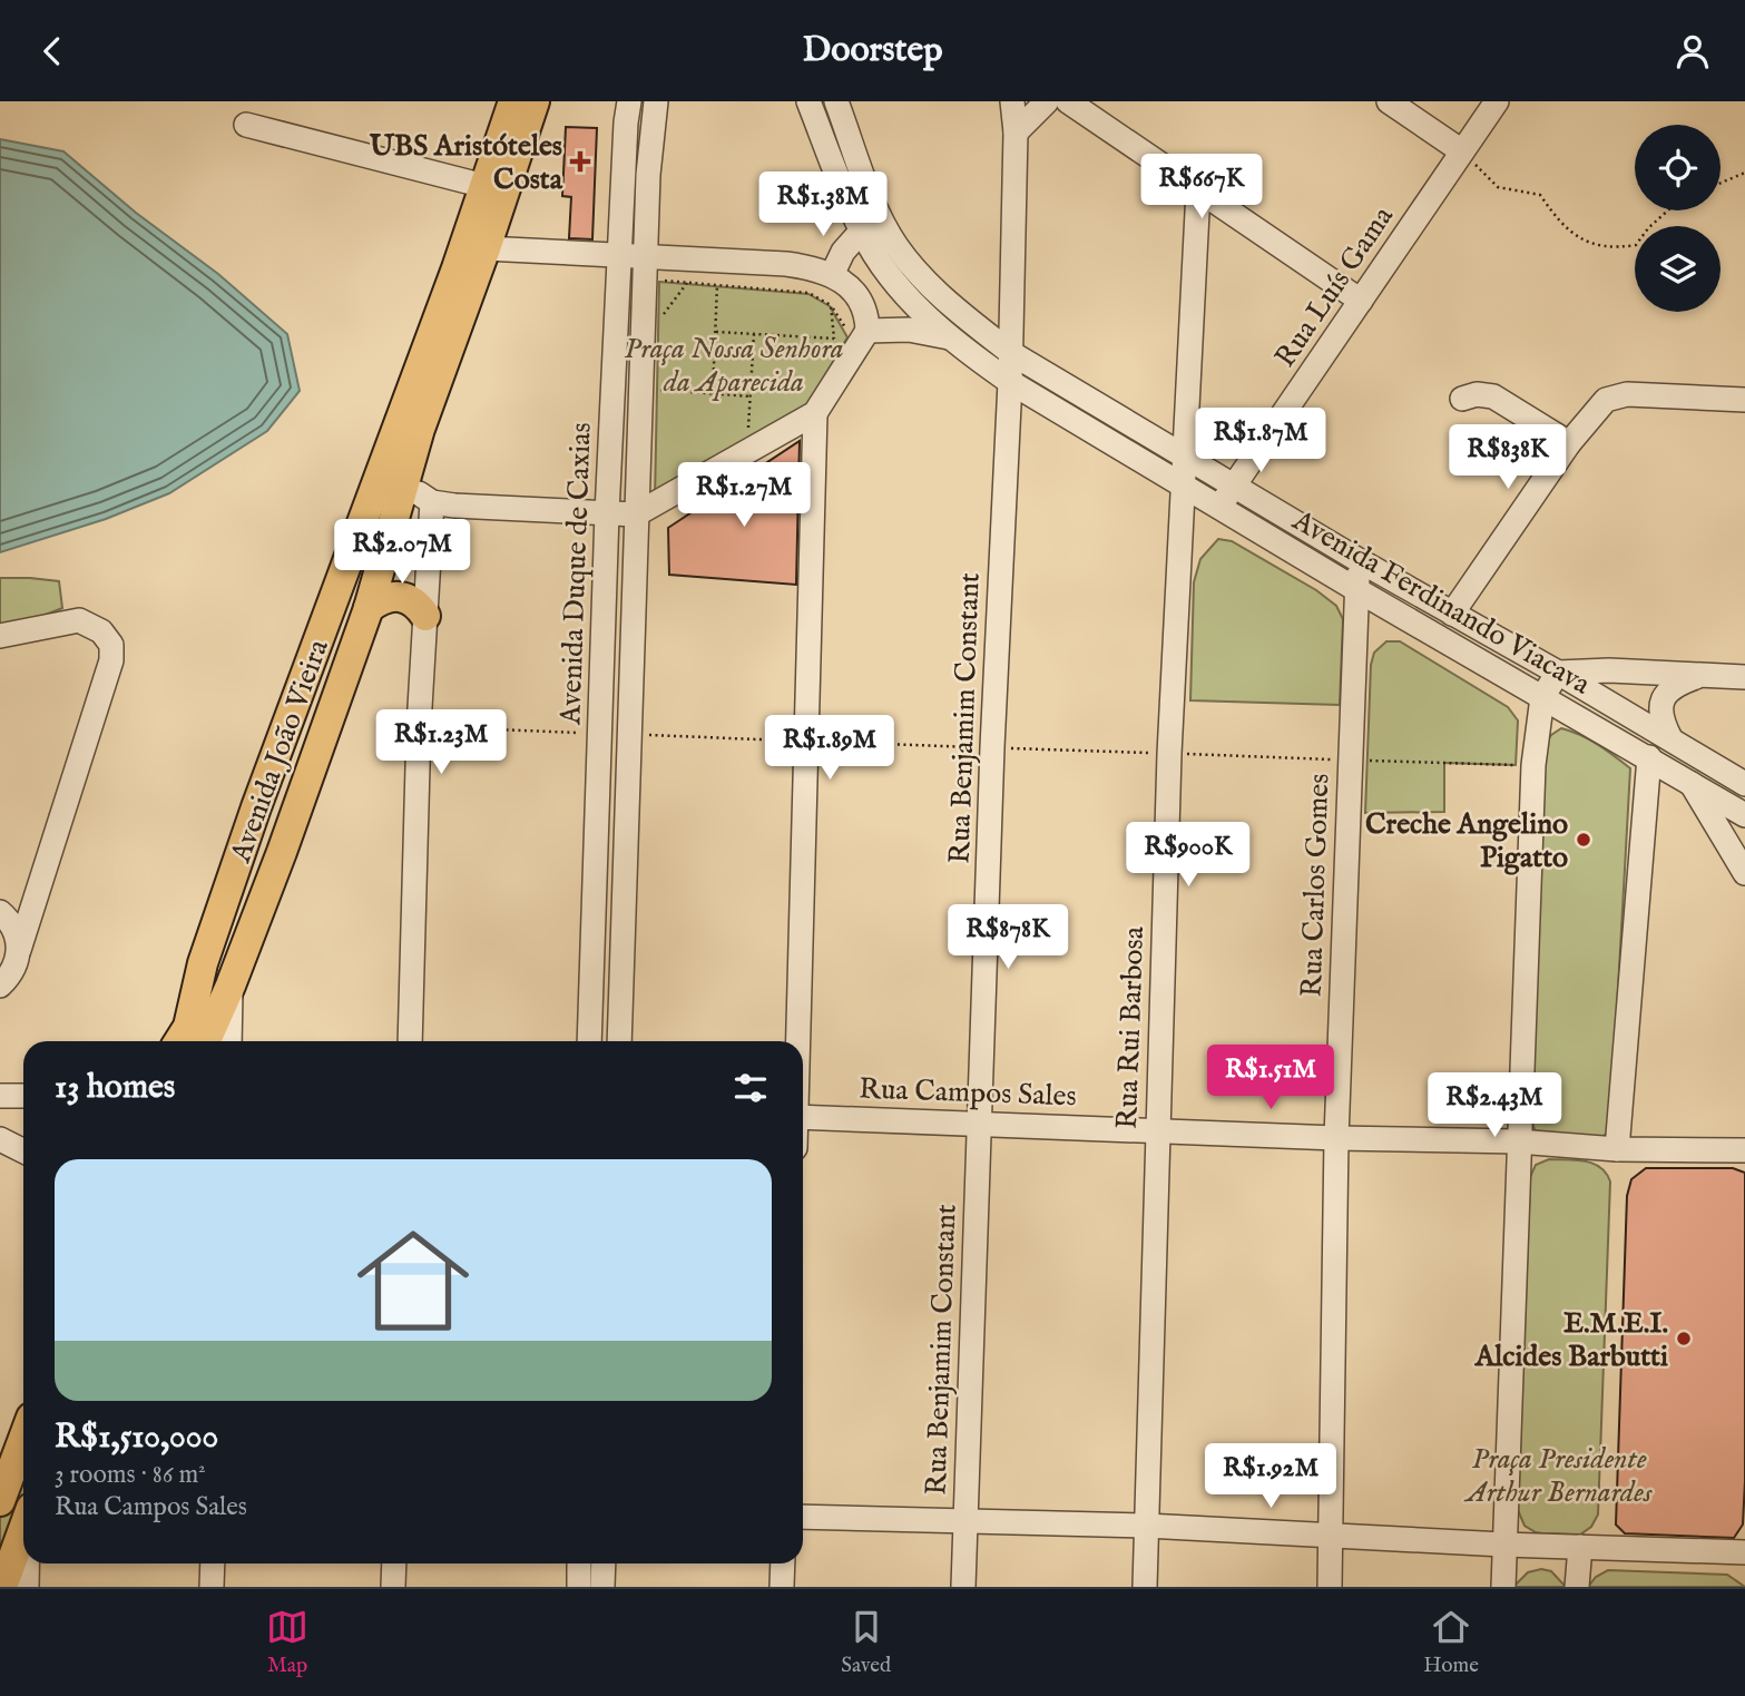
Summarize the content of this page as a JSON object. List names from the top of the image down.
{
  "streets": {
    "main road": ["Avenida João Vieira"],
    "street": [
      "Rua Luís Gama",
      "Avenida Duque de Caxias",
      "Avenida Ferdinando Viacava",
      "Rua Benjamim Constant",
      "Rua Carlos Gomes",
      "Rua Rui Barbosa",
      "Rua Campos Sales"
    ]
  },
  "crossings": [
    ["Rua Luís Gama", "Avenida Ferdinando Viacava"],
    ["Avenida Ferdinando Viacava", "Rua Benjamim Constant"],
    ["Avenida Ferdinando Viacava", "Rua Carlos Gomes"],
    ["Avenida Ferdinando Viacava", "Rua Rui Barbosa"],
    ["Rua Benjamim Constant", "Rua Campos Sales"],
    ["Rua Carlos Gomes", "Rua Campos Sales"],
    ["Rua Rui Barbosa", "Rua Campos Sales"]
  ],
  "parks": ["Praça Nossa Senhora da Aparecida", "Praça Presidente Arthur Bernardes"],
  "places": {
    "health": ["UBS Aristóteles Costa"],
    "other": ["Creche Angelino Pigatto", "E.M.E.I. Alcides Barbutti"]
  },
  "page": {
    "header": "Doorstep",
    "price": [
      "R$667K",
      "R$1.38M",
      "R$1.87M",
      "R$838K",
      "R$1.27M",
      "R$2.07M",
      "R$1.23M",
      "R$1.89M",
      "R$900K",
      "R$878K",
      "R$1.51M",
      "R$2.43M",
      "R$1.92M"
    ],
    "heading": "13 homes",
    "list": [
      {
        "name": "R$1,510,000",
        "note": "3 rooms · 86 m² · Rua Campos Sales"
      }
    ],
    "tabs": ["Map", "Saved", "Home"]
  }
}
